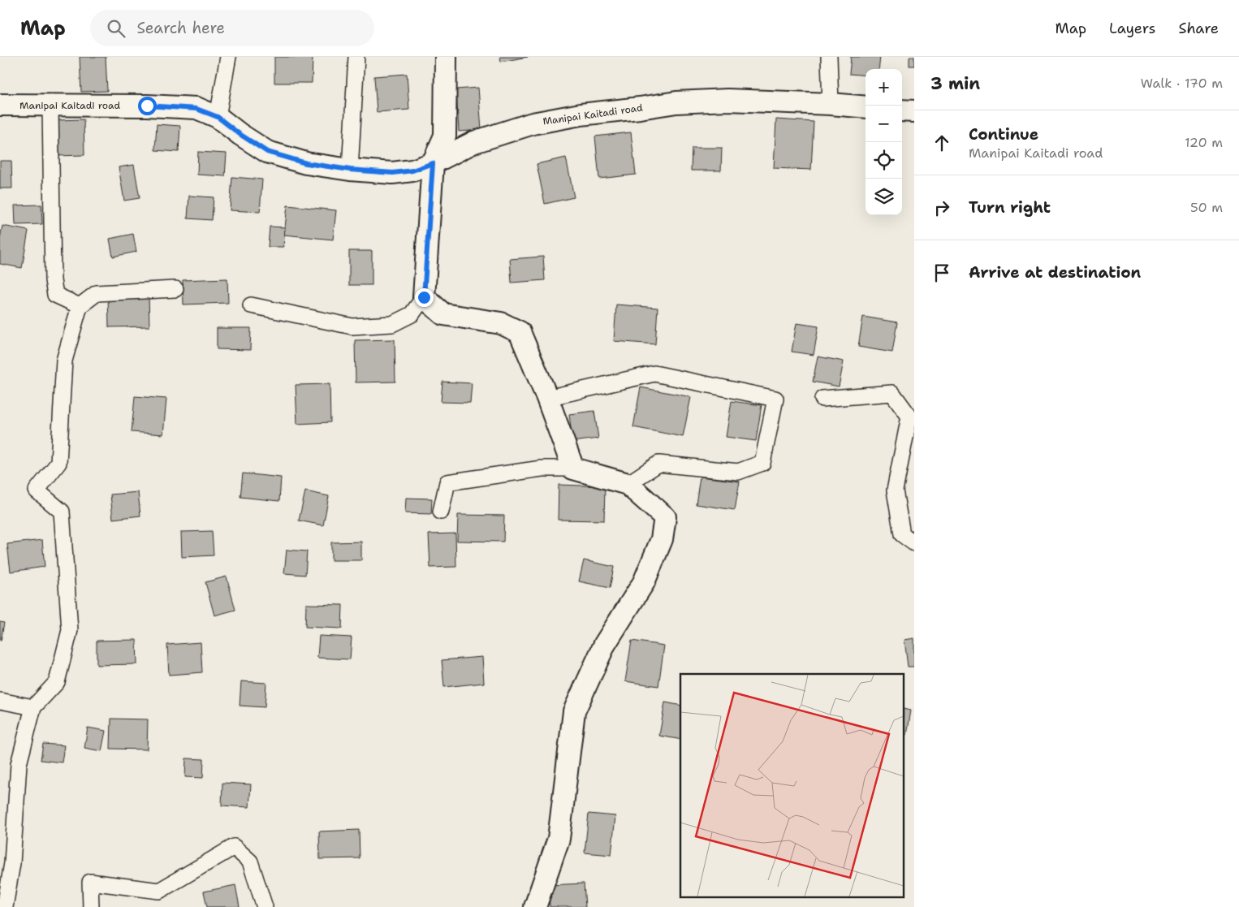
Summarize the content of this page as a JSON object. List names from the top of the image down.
{
  "streets": {
    "street": ["Manipai Kaitadi road"]
  },
  "page": {
    "header": "Map",
    "search": "Search here",
    "nav": ["Map", "Layers", "Share"],
    "heading": ["3 min", "Walk · 170 m"],
    "map_buttons": ["+", "−"],
    "list": [
      ["Continue", "Manipai Kaitadi road", "120 m"],
      ["Turn right", "50 m"],
      "Arrive at destination"
    ]
  }
}
